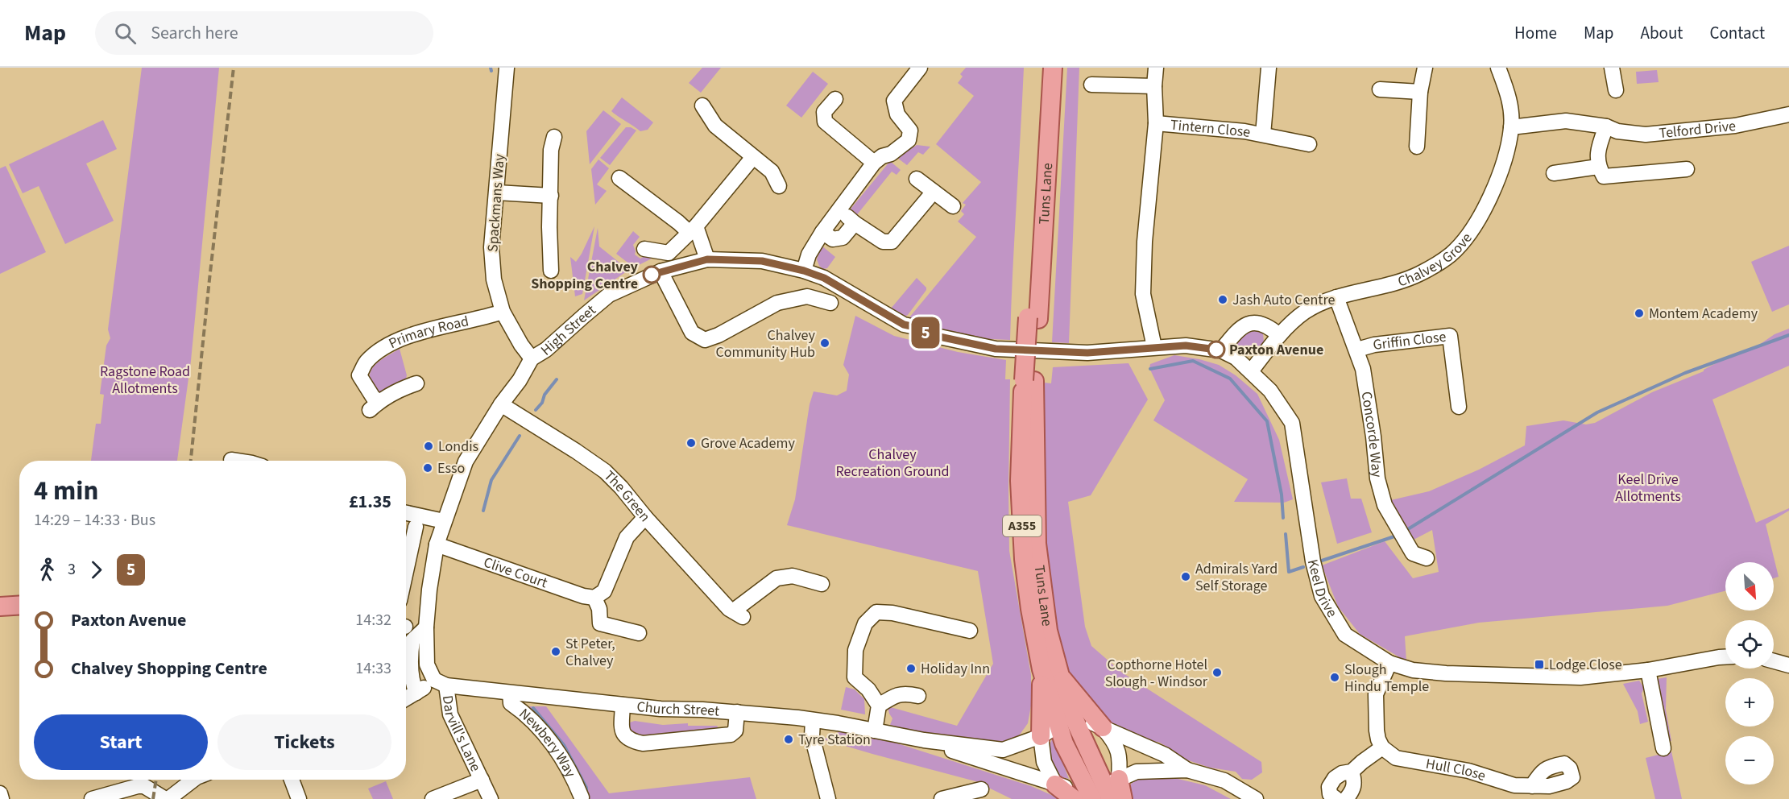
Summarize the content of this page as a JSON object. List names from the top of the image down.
{
  "streets": {
    "main road": ["Tuns Lane", "A355"],
    "street": [
      "Tintern Close",
      "Telford Drive",
      "Spackmans Way",
      "Chalvey Grove",
      "High Street",
      "Primary Road",
      "Griffin Close",
      "Concorde Way",
      "The Green",
      "Clive Court",
      "Keel Drive",
      "Church Street",
      "Darvill's Lane",
      "Newbery Way",
      "Hull Close"
    ]
  },
  "crossings": [
    ["Telford Drive", "Chalvey Grove"],
    ["Tuns Lane", "A355"],
    ["Tuns Lane", "Church Street"],
    ["Spackmans Way", "High Street"],
    ["Spackmans Way", "Primary Road"],
    ["Chalvey Grove", "Concorde Way"],
    ["Chalvey Grove", "Keel Drive"],
    ["High Street", "The Green"],
    ["High Street", "Clive Court"],
    ["High Street", "Keel Drive"],
    ["High Street", "Church Street"],
    ["High Street", "Darvill's Lane"],
    ["Griffin Close", "Concorde Way"],
    ["A355", "Church Street"],
    ["Church Street", "Darvill's Lane"],
    ["Church Street", "Newbery Way"]
  ],
  "parks": ["Ragstone Road Allotments", "Chalvey Recreation Ground", "Keel Drive Allotments"],
  "places": {
    "other": [
      "Chalvey Shopping Centre",
      "Jash Auto Centre",
      "Montem Academy",
      "Chalvey Community Hub",
      "Paxton Avenue",
      "Grove Academy",
      "Londis",
      "Esso",
      "Admirals Yard Self Storage",
      "St Peter, Chalvey",
      "Holiday Inn",
      "Copthorne Hotel Slough - Windsor",
      "Slough Hindu Temple",
      "Tyre Station"
    ],
    "transit": ["Lodge Close"]
  },
  "lines": ["bus line 5"],
  "north": "bottom right",
  "page": {
    "header": "Map",
    "search": "Search here",
    "nav": [
      "Home",
      "Map",
      "About",
      "Contact"
    ],
    "on_map": "5",
    "heading": ["4 min", "14:29 – 14:33 · Bus", "£1.35"],
    "legs": ["3", "5"],
    "map_buttons": ["+", "−"],
    "list": [
      {
        "name": "Paxton Avenue",
        "value": "14:32"
      },
      {
        "name": "Chalvey Shopping Centre",
        "value": "14:33"
      }
    ],
    "buttons": ["Start", "Tickets"]
  }
}
